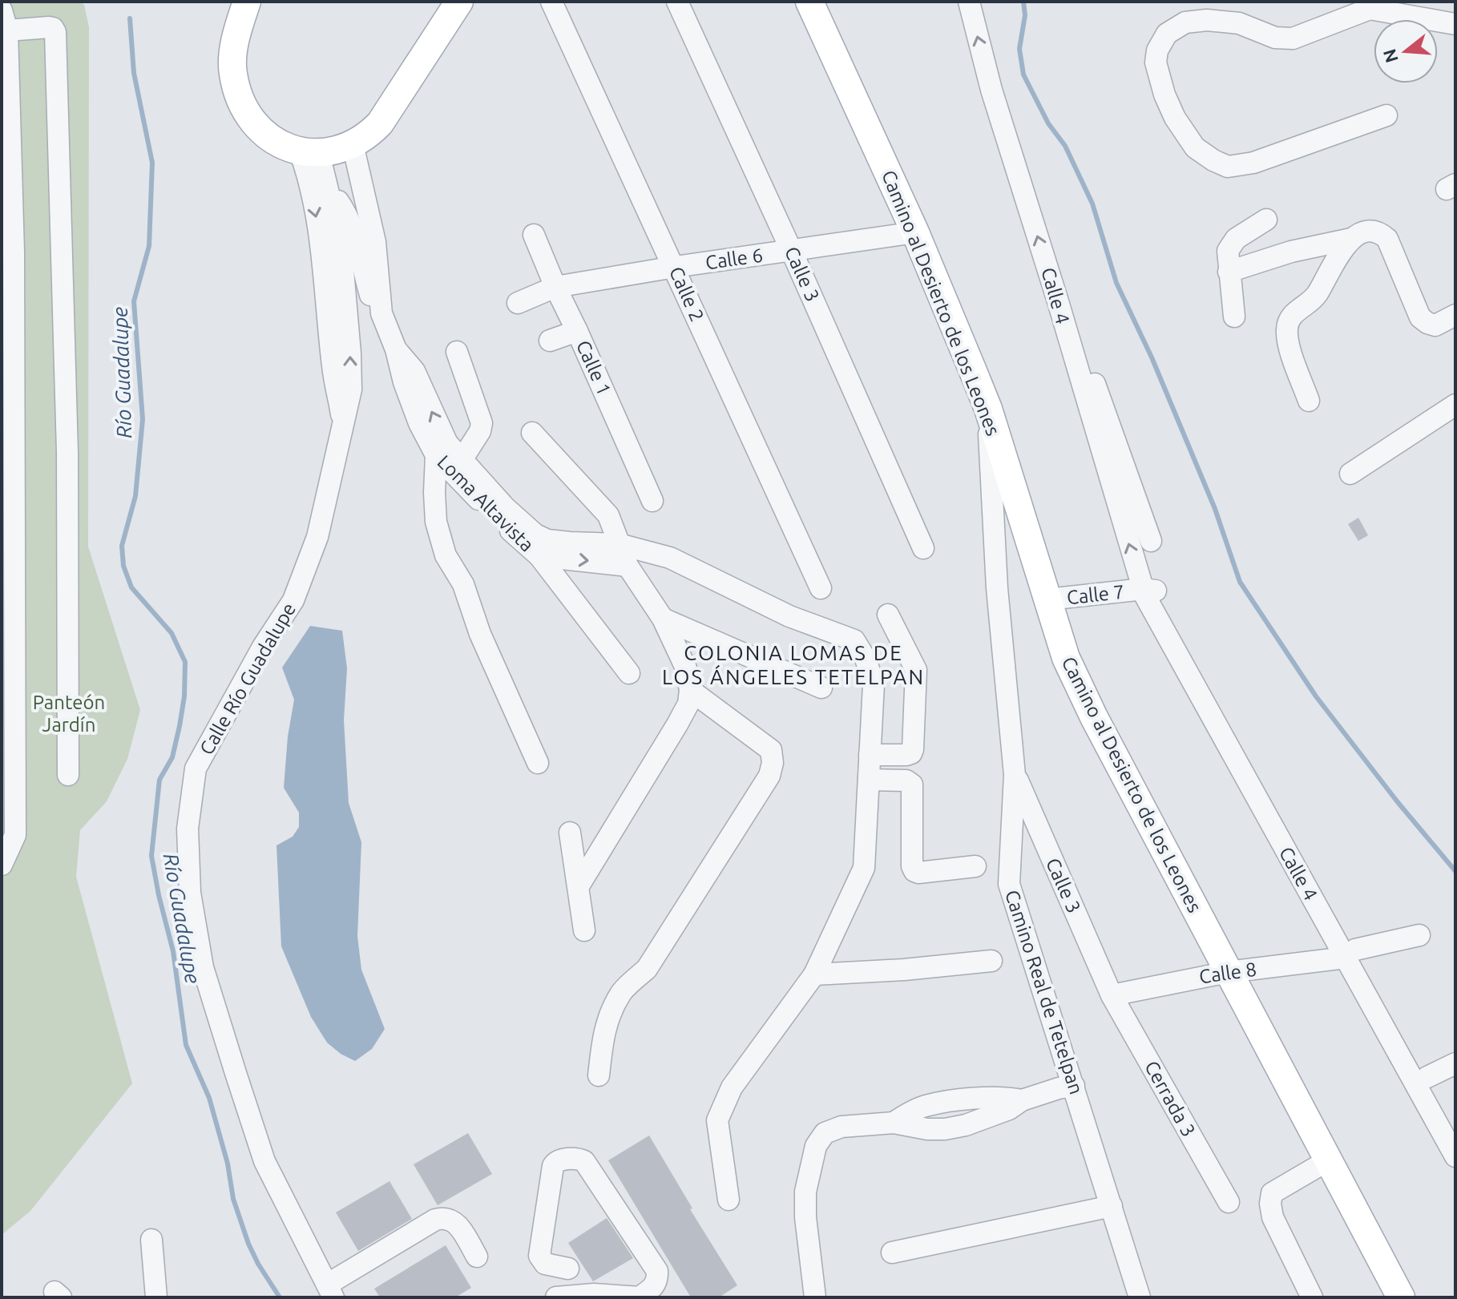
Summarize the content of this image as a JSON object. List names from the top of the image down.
{
  "streets": {
    "main road": ["Camino al Desierto de los Leones"],
    "street": [
      "Calle 6",
      "Calle 3",
      "Calle 2",
      "Calle 4",
      "Calle 1",
      "Loma Altavista",
      "Calle 7",
      "Calle Río Guadalupe",
      "Calle 8",
      "Camino Real de Tetelpan",
      "Cerrada 3"
    ]
  },
  "crossings": [
    ["Calle 6", "Calle 3"],
    ["Calle 6", "Calle 2"],
    ["Calle 6", "Camino al Desierto de los Leones"],
    ["Calle 6", "Calle 1"],
    ["Calle 3", "Calle 8"],
    ["Calle 3", "Camino Real de Tetelpan"],
    ["Calle 3", "Cerrada 3"],
    ["Calle 4", "Calle 7"],
    ["Calle 4", "Calle 8"],
    ["Camino al Desierto de los Leones", "Calle 7"],
    ["Camino al Desierto de los Leones", "Calle 8"],
    ["Camino al Desierto de los Leones", "Camino Real de Tetelpan"],
    ["Calle 8", "Cerrada 3"]
  ],
  "one_way": ["Loma Altavista"],
  "districts": ["COLONIA LOMAS DE LOS ÁNGELES TETELPAN"],
  "water": ["Río Guadalupe"],
  "parks": ["Panteón Jardín"],
  "north": "left"
}
